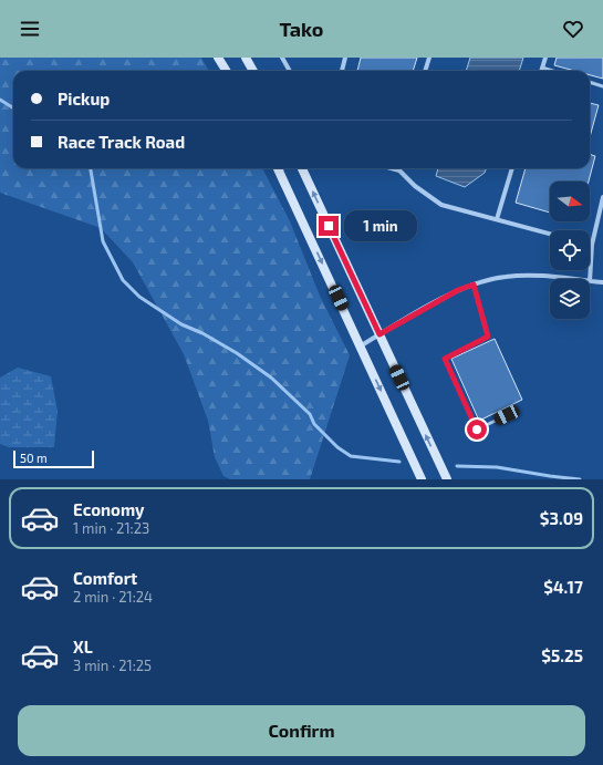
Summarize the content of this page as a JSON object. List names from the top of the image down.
{
  "scale_bar": "50 m",
  "north": "right",
  "page": {
    "header": "Tako",
    "banner": ["Pickup", "Race Track Road"],
    "bubble": "1 min",
    "scale": "50 m",
    "list": [
      {
        "name": "Economy",
        "note": "1 min · 21:23",
        "value": "$3.09"
      },
      {
        "name": "Comfort",
        "note": "2 min · 21:24",
        "value": "$4.17"
      },
      {
        "name": "XL",
        "note": "3 min · 21:25",
        "value": "$5.25"
      }
    ],
    "buttons": "Confirm"
  }
}
